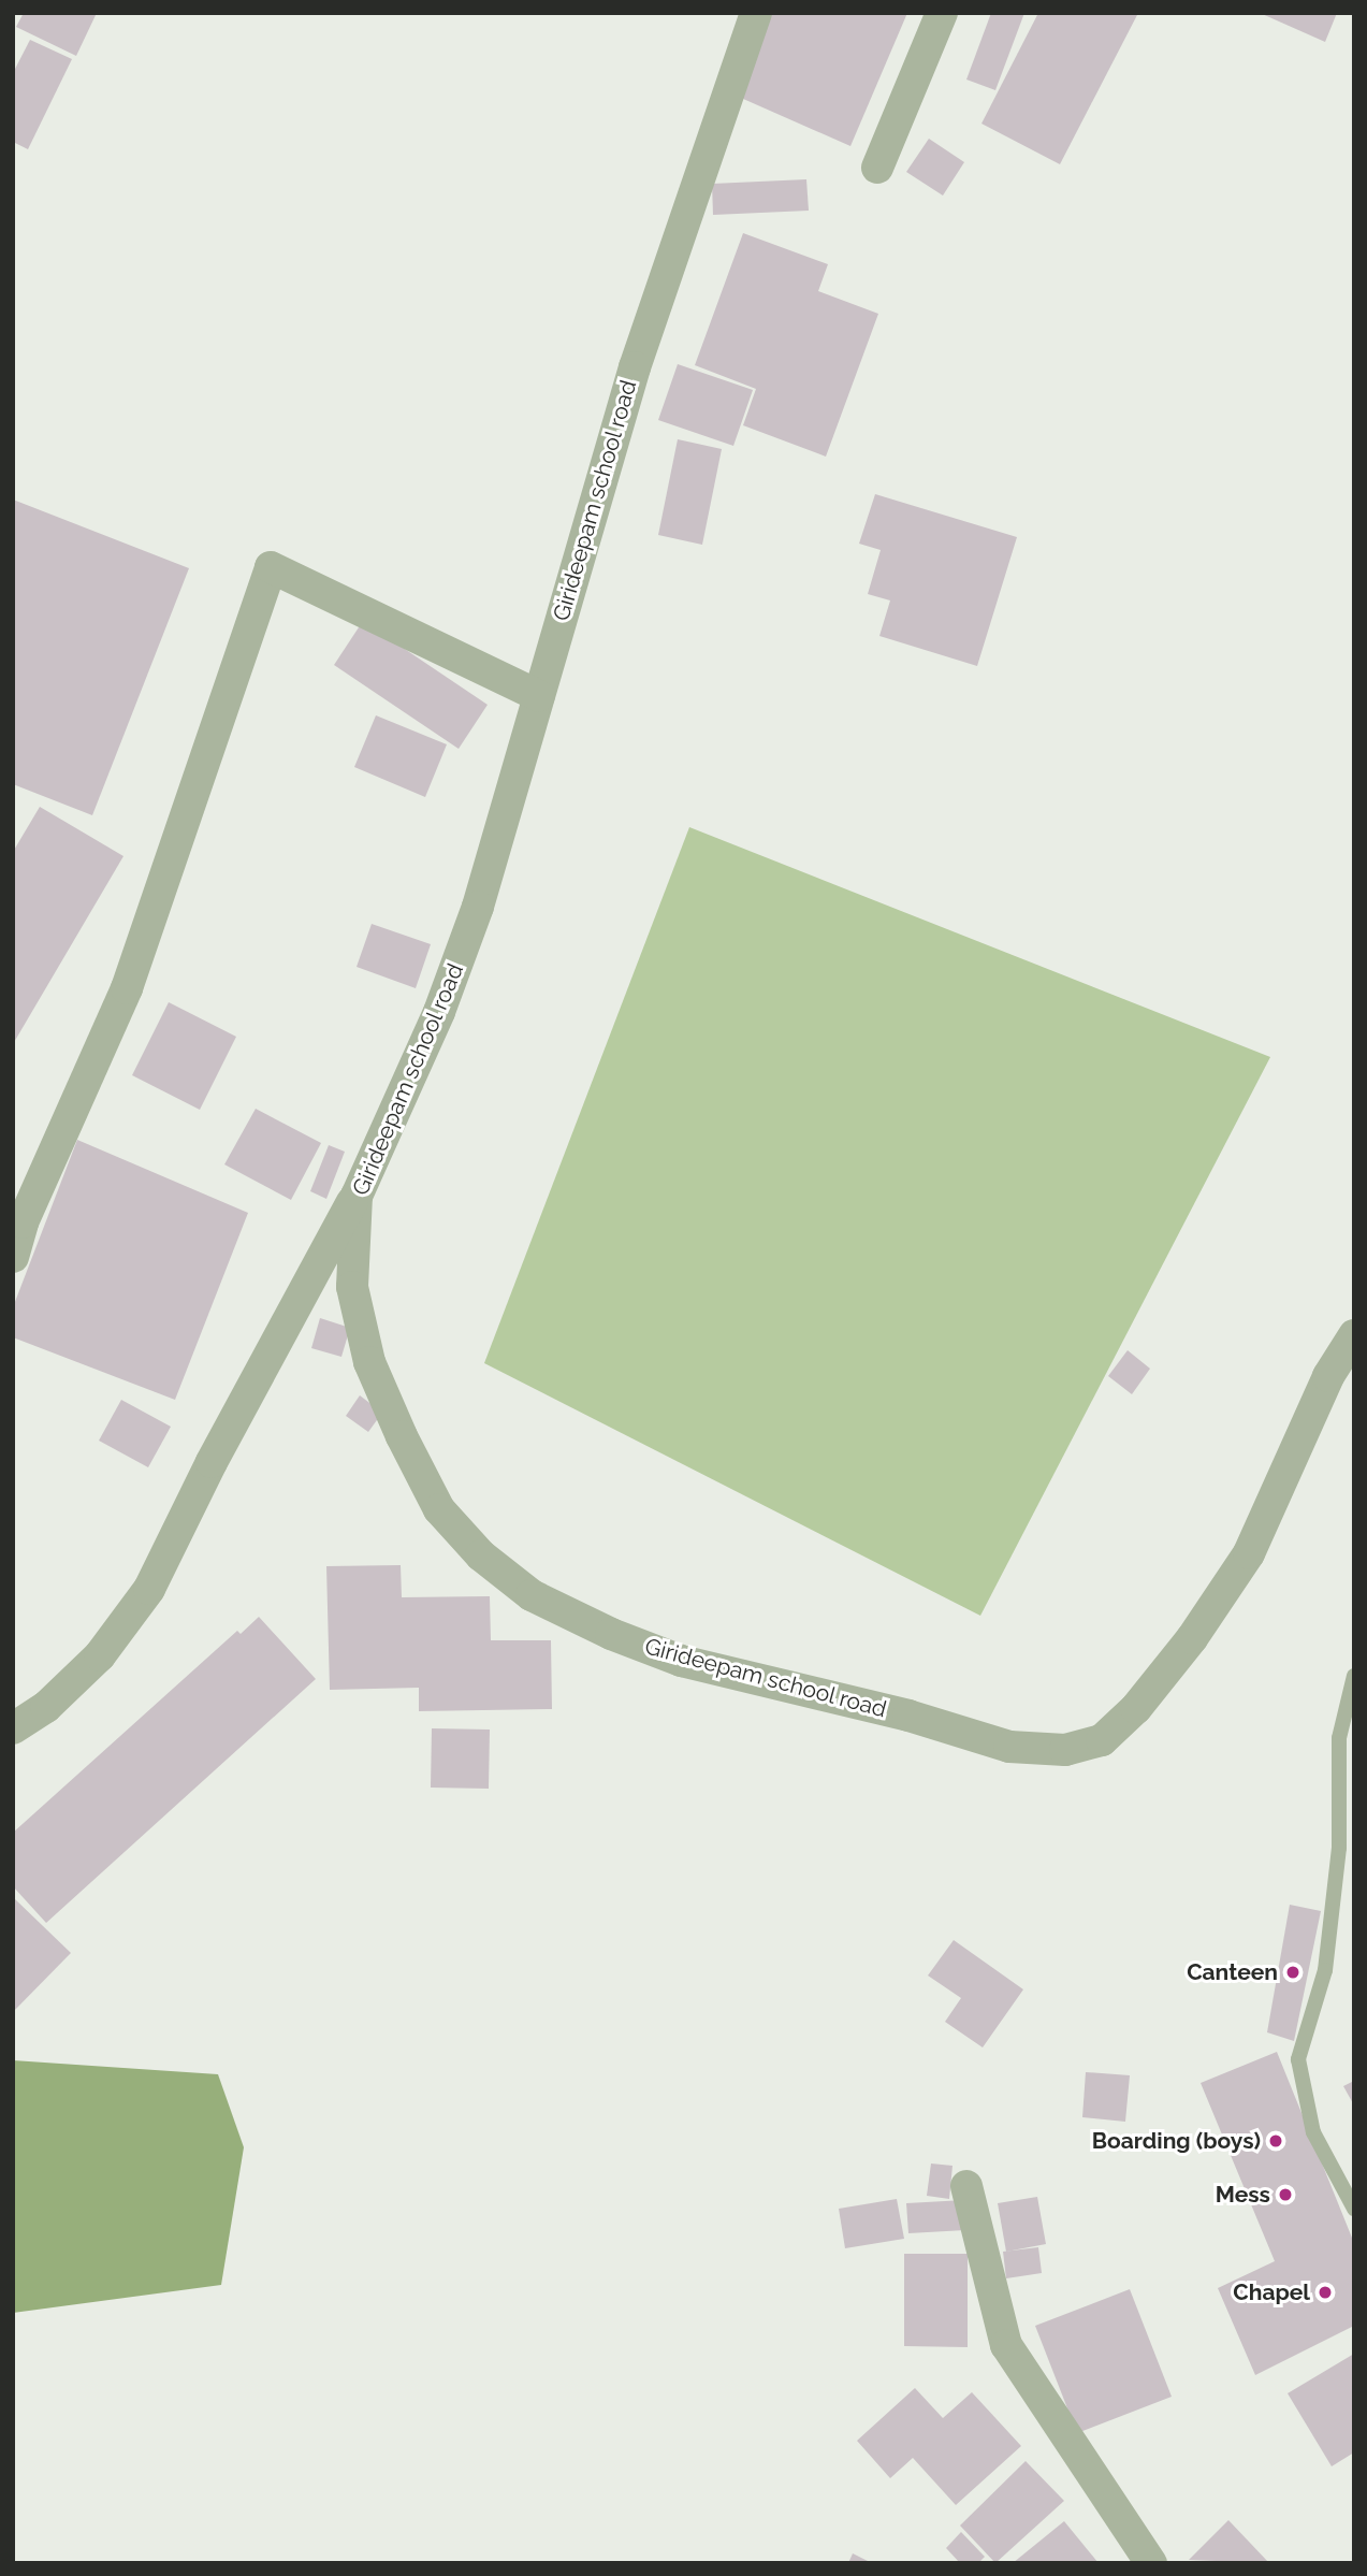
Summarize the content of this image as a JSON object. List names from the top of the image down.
{
  "streets": {
    "street": ["Girideepam school road"]
  },
  "places": [
    "Canteen",
    "Boarding (boys)",
    "Mess",
    "Chapel"
  ]
}
